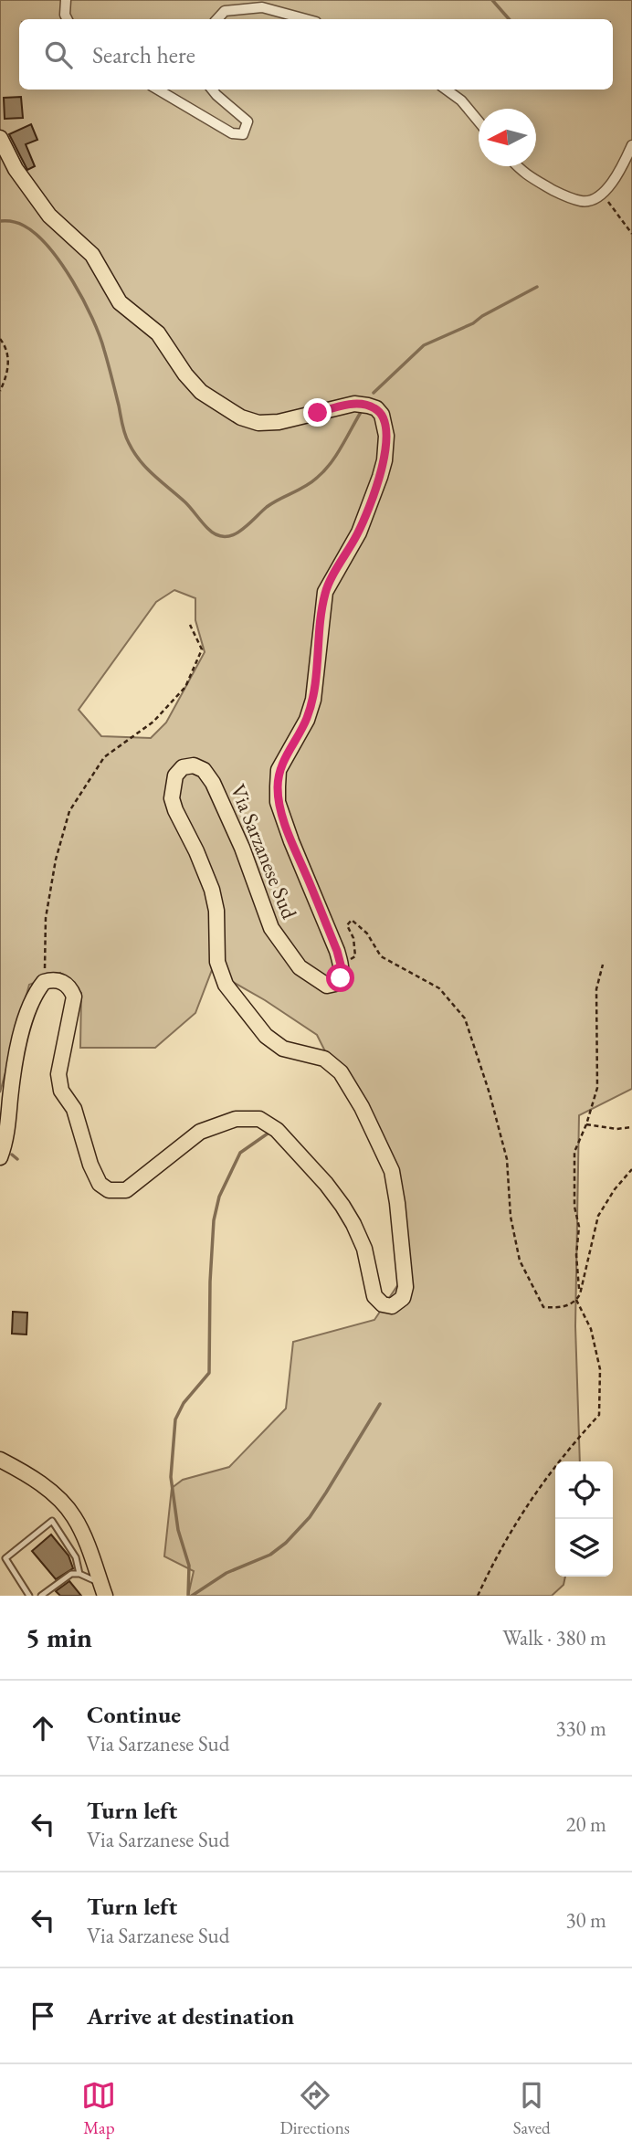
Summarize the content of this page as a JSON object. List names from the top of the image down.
{
  "streets": {
    "main road": ["Via Sarzanese Sud"]
  },
  "north": "left",
  "page": {
    "search": "Search here",
    "heading": ["5 min", "Walk · 380 m"],
    "list": [
      ["Continue", "Via Sarzanese Sud", "330 m"],
      ["Turn left", "Via Sarzanese Sud", "20 m"],
      ["Turn left", "Via Sarzanese Sud", "30 m"],
      "Arrive at destination"
    ],
    "nav": ["Map", "Directions", "Saved"]
  }
}
